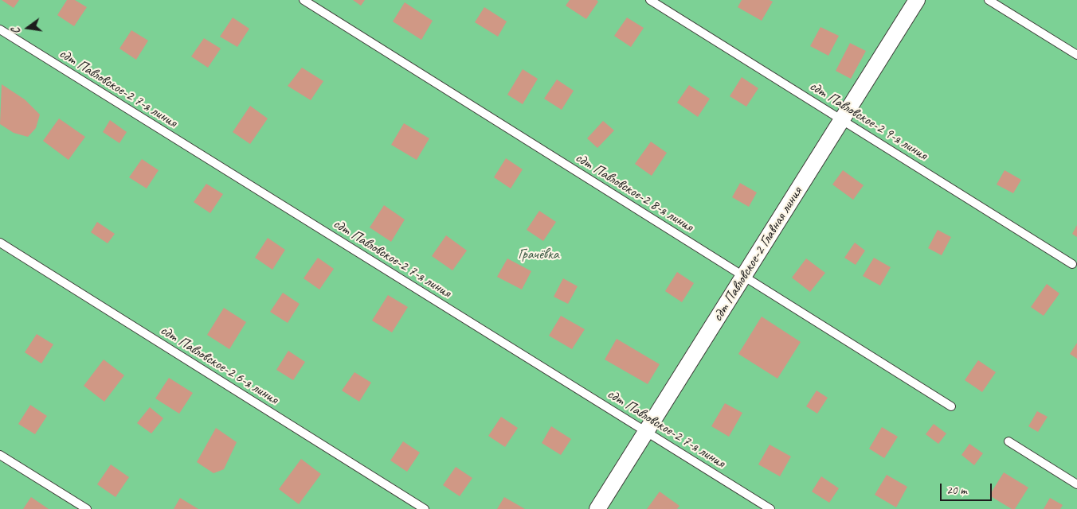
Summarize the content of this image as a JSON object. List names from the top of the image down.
{
  "streets": {
    "street": ["сдт Павловское-2 Главная линия"],
    "lane": [
      "сдт Павловское-2 7-я линия",
      "сдт Павловское-2 9-я линия",
      "сдт Павловское-2 8-я линия",
      "сдт Павловское-2 6-я линия"
    ]
  },
  "crossings": [
    ["сдт Павловское-2 7-я линия", "сдт Павловское-2 Главная линия"],
    ["сдт Павловское-2 9-я линия", "сдт Павловское-2 Главная линия"],
    ["сдт Павловское-2 8-я линия", "сдт Павловское-2 Главная линия"]
  ],
  "parks": ["Грачёвка"],
  "scale_bar": "20 m",
  "north": "left"
}
